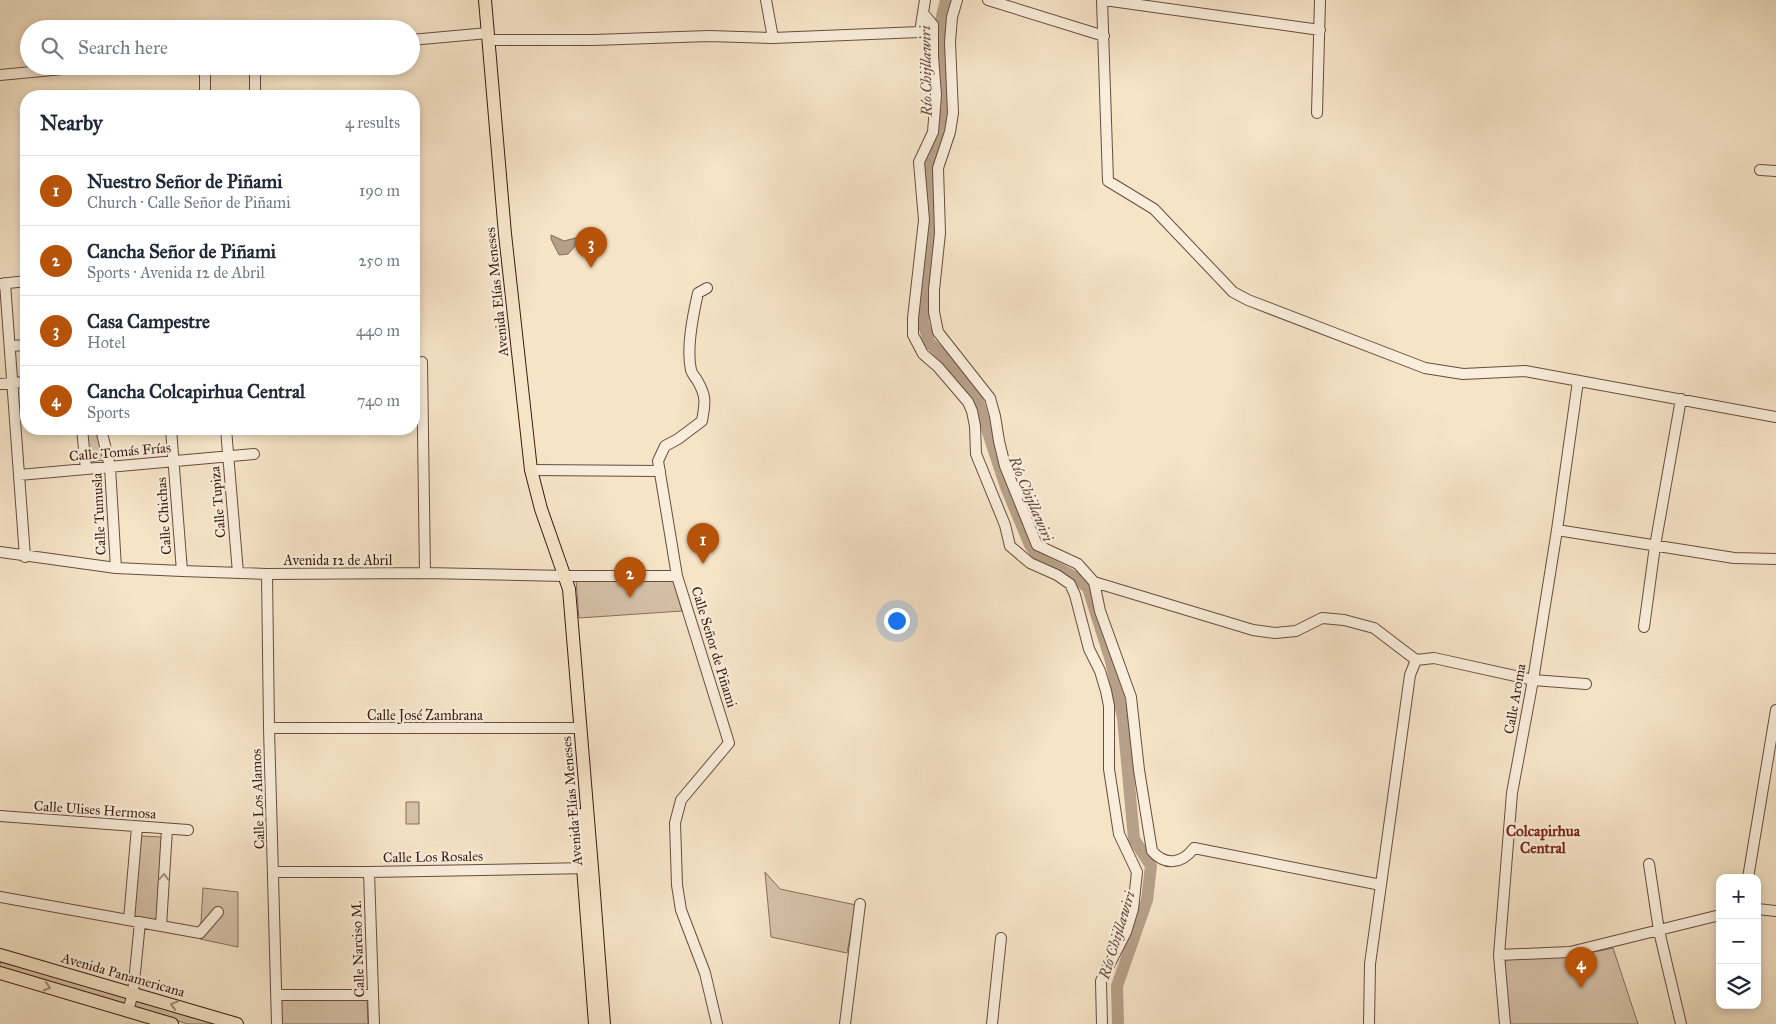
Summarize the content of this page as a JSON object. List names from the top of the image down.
{
  "streets": {
    "main road": ["Avenida Elías Meneses", "Avenida Panamericana"],
    "street": [
      "Calle Tomás Frías",
      "Calle Tupiza",
      "Calle Tumusla",
      "Calle Chichas",
      "Avenida 12 de Abril",
      "Calle Señor de Piñami",
      "Calle Aroma",
      "Calle José Zambrana",
      "Calle Los Alamos",
      "Calle Ulises Hermosa",
      "Calle Los Rosales",
      "Calle Narciso M."
    ]
  },
  "crossings": [
    ["Avenida Elías Meneses", "Avenida 12 de Abril"],
    ["Avenida Elías Meneses", "Calle José Zambrana"],
    ["Avenida Elías Meneses", "Calle Los Rosales"],
    ["Calle Tomás Frías", "Calle Tupiza"],
    ["Calle Tomás Frías", "Calle Tumusla"],
    ["Calle Tomás Frías", "Calle Chichas"],
    ["Calle Tupiza", "Avenida 12 de Abril"],
    ["Calle Tumusla", "Avenida 12 de Abril"],
    ["Calle Chichas", "Avenida 12 de Abril"],
    ["Avenida 12 de Abril", "Calle Señor de Piñami"],
    ["Avenida 12 de Abril", "Calle Los Alamos"],
    ["Calle José Zambrana", "Calle Los Alamos"],
    ["Calle Los Alamos", "Calle Los Rosales"],
    ["Calle Los Rosales", "Calle Narciso M."]
  ],
  "districts": ["Colcapirhua Central"],
  "water": ["Río Chijllawiri"],
  "page": {
    "search": "Search here",
    "heading": ["Nearby", "4 results"],
    "list": [
      {
        "mark": "1",
        "name": "Nuestro Señor de Piñami",
        "note": "Church · Calle Señor de Piñami",
        "value": "190 m"
      },
      {
        "mark": "2",
        "name": "Cancha Señor de Piñami",
        "note": "Sports · Avenida 12 de Abril",
        "value": "250 m"
      },
      {
        "mark": "3",
        "name": "Casa Campestre",
        "note": "Hotel",
        "value": "440 m"
      },
      {
        "mark": "4",
        "name": "Cancha Colcapirhua Central",
        "note": "Sports",
        "value": "740 m"
      }
    ],
    "pins": [
      "3",
      "1",
      "2",
      "4"
    ],
    "map_buttons": ["+", "−"]
  }
}
